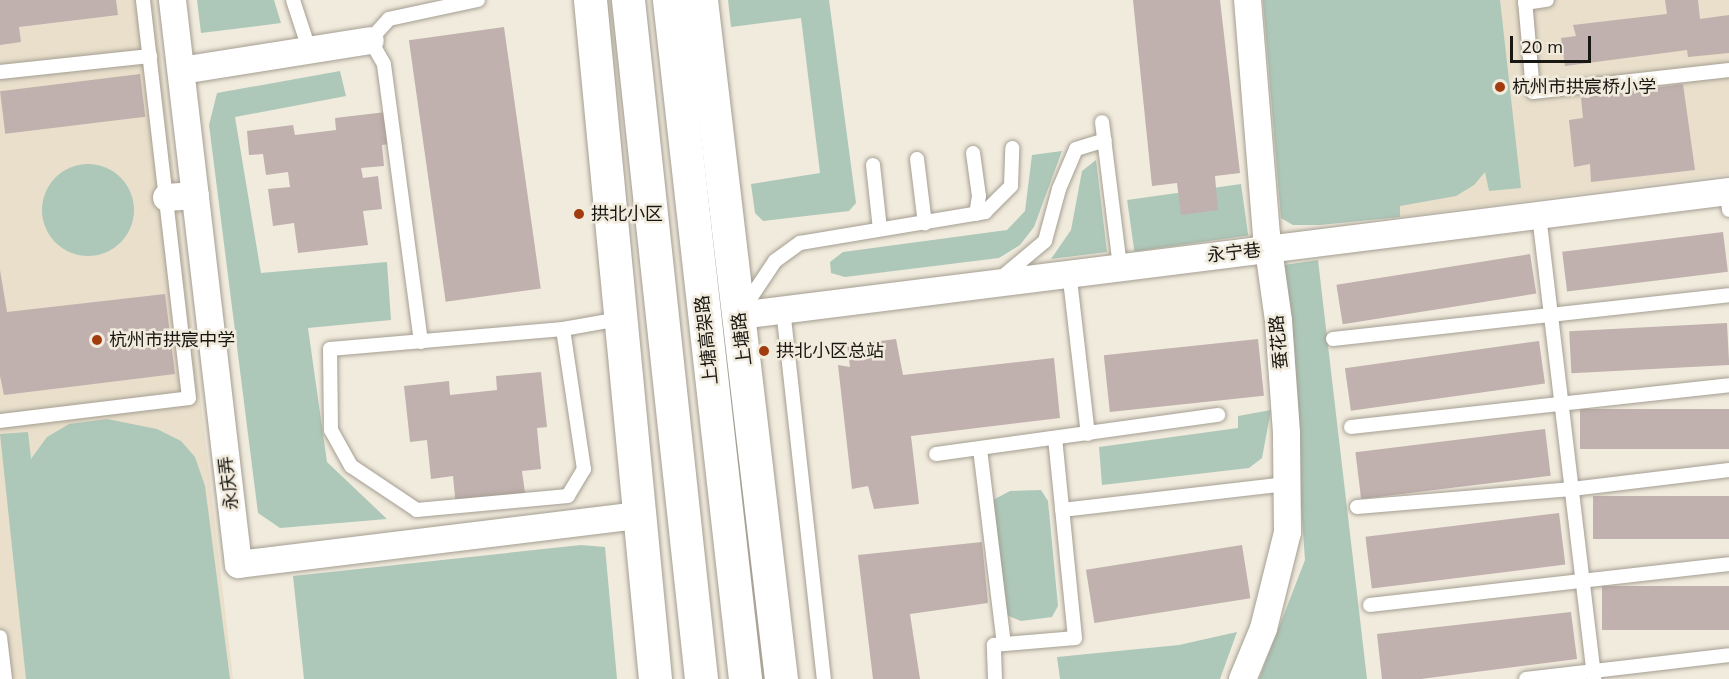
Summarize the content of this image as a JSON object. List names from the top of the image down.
{
  "streets": {
    "main road": ["上塘路", "上塘高架路"],
    "street": ["永宁巷", "蚕花路", "永庆弄"]
  },
  "crossings": [
    ["永宁巷", "上塘路"],
    ["永宁巷", "蚕花路"]
  ],
  "places": [
    "杭州市拱宸桥小学",
    "拱北小区",
    "杭州市拱宸中学",
    "拱北小区总站"
  ],
  "scale_bar": "20 m"
}
